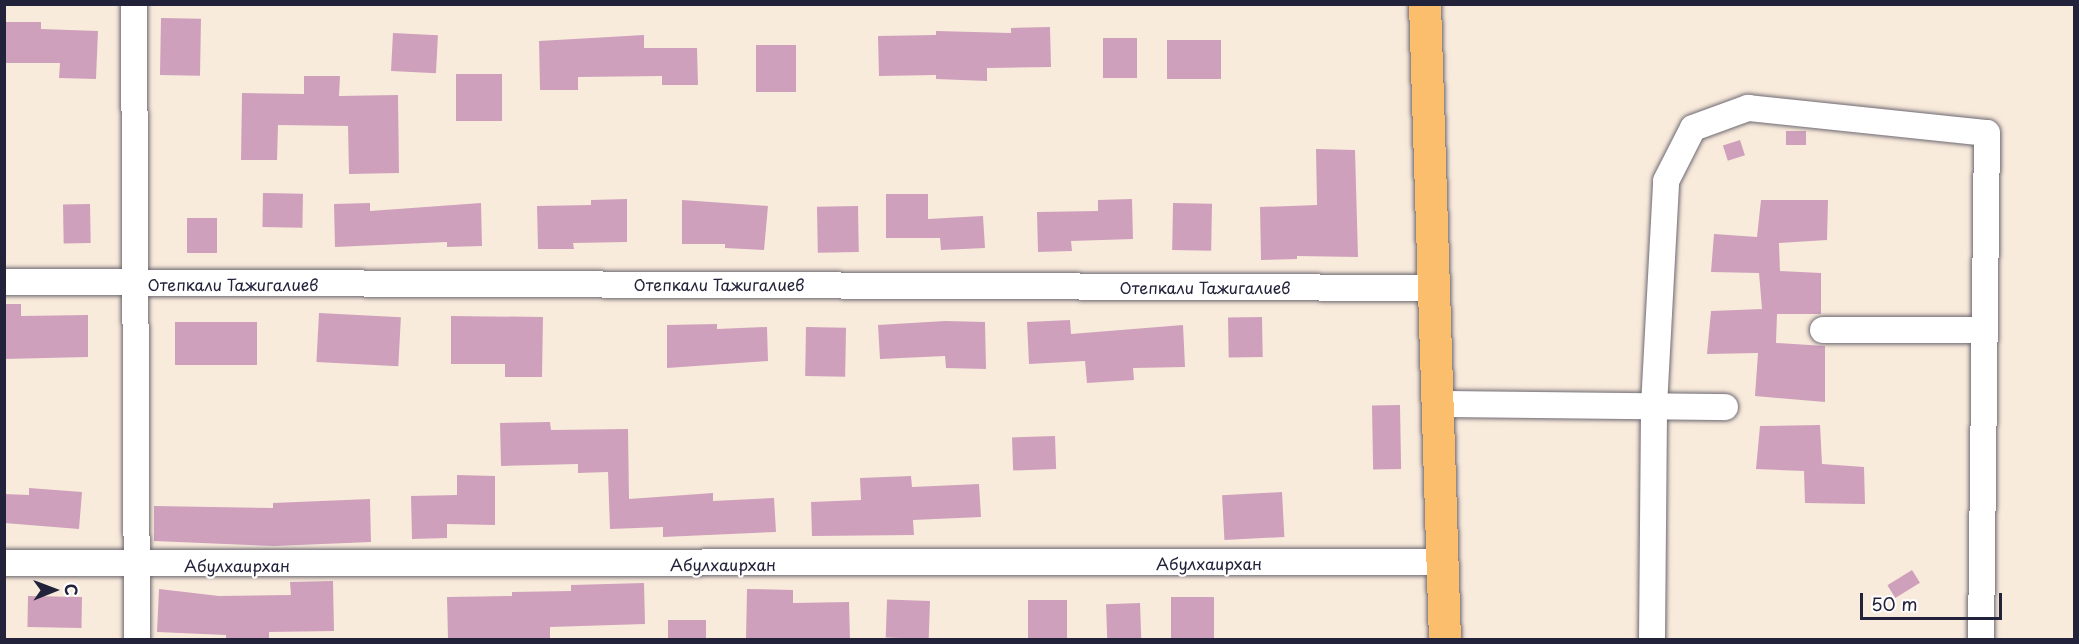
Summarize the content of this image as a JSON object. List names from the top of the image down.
{
  "streets": {
    "street": ["Отепкали Тажигалиев", "Абулхаирхан"]
  },
  "scale_bar": "50 m",
  "north": "right"
}
